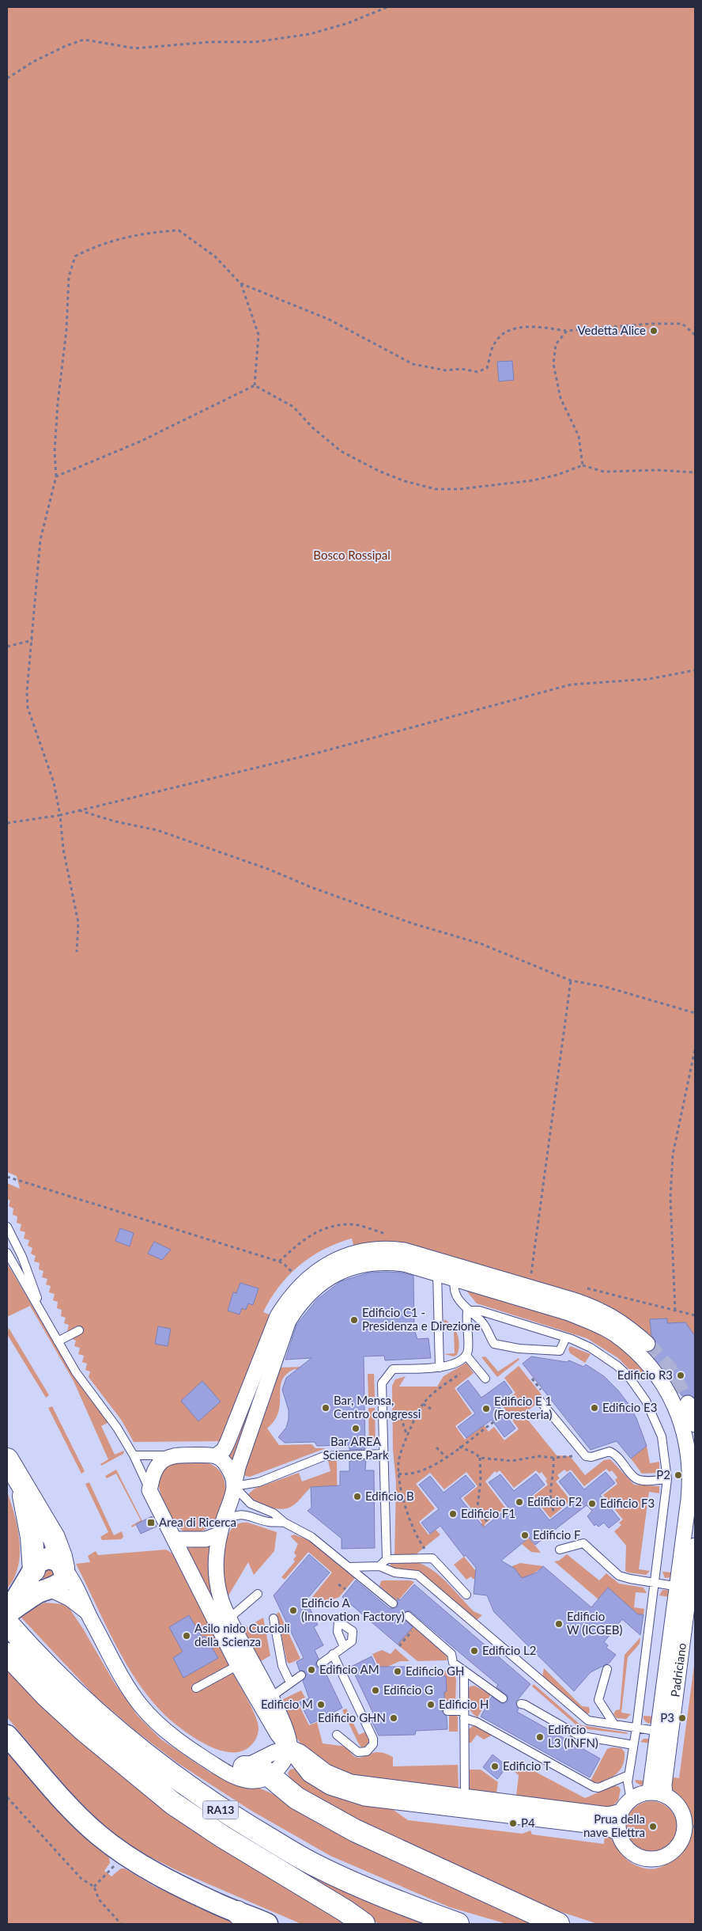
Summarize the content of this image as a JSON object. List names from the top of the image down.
{
  "streets": {
    "main road": ["RA13"],
    "street": ["Padriciano"]
  },
  "parks": ["Bosco Rossipal"],
  "places": {
    "other": [
      "Vedetta Alice",
      "Edificio C1 - Presidenza e Direzione",
      "Edificio R3",
      "Bar, Mensa, Centro congressi",
      "Edificio E3",
      "Edificio E 1 (Foresteria)",
      "Bar AREA Science Park",
      "P2",
      "Edificio B",
      "Edificio F2",
      "Edificio F3",
      "Edificio F1",
      "Edificio F",
      "Edificio A (Innovation Factory)",
      "Edificio W (ICGEB)",
      "Asilo nido Cuccioli della Scienza",
      "Edificio L2",
      "Edificio AM",
      "Edificio GH",
      "Edificio G",
      "Edificio M",
      "Edificio H",
      "Edificio GHN",
      "P3",
      "Edificio L3 (INFN)",
      "Edificio T",
      "P4",
      "Prua della nave Elettra"
    ],
    "transit": ["Area di Ricerca"]
  }
}
